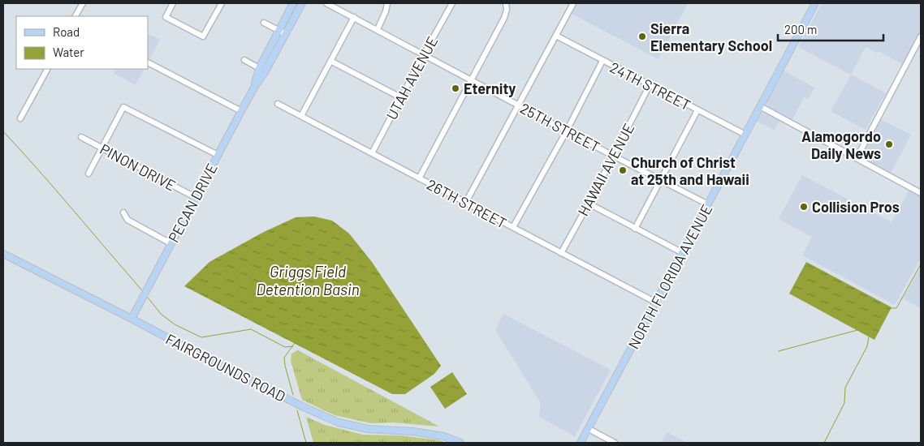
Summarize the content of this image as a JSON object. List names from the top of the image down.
{
  "streets": {
    "main road": ["PECAN DRIVE", "NORTH FLORIDA AVENUE", "FAIRGROUNDS ROAD"],
    "street": [
      "UTAH AVENUE",
      "24TH STREET",
      "25TH STREET",
      "PINON DRIVE",
      "HAWAII AVENUE",
      "26TH STREET"
    ]
  },
  "crossings": [
    ["UTAH AVENUE", "25TH STREET"],
    ["UTAH AVENUE", "26TH STREET"],
    ["24TH STREET", "HAWAII AVENUE"],
    ["24TH STREET", "NORTH FLORIDA AVENUE"],
    ["25TH STREET", "HAWAII AVENUE"],
    ["25TH STREET", "NORTH FLORIDA AVENUE"],
    ["PINON DRIVE", "PECAN DRIVE"],
    ["HAWAII AVENUE", "26TH STREET"],
    ["PECAN DRIVE", "FAIRGROUNDS ROAD"],
    ["26TH STREET", "NORTH FLORIDA AVENUE"]
  ],
  "water": ["Griggs Field Detention Basin"],
  "places": [
    "Sierra Elementary School",
    "Eternity",
    "Alamogordo Daily News",
    "Church of Christ at 25th and Hawaii",
    "Collision Pros"
  ],
  "legend": ["Road", "Water"],
  "scale_bar": "200 m"
}
